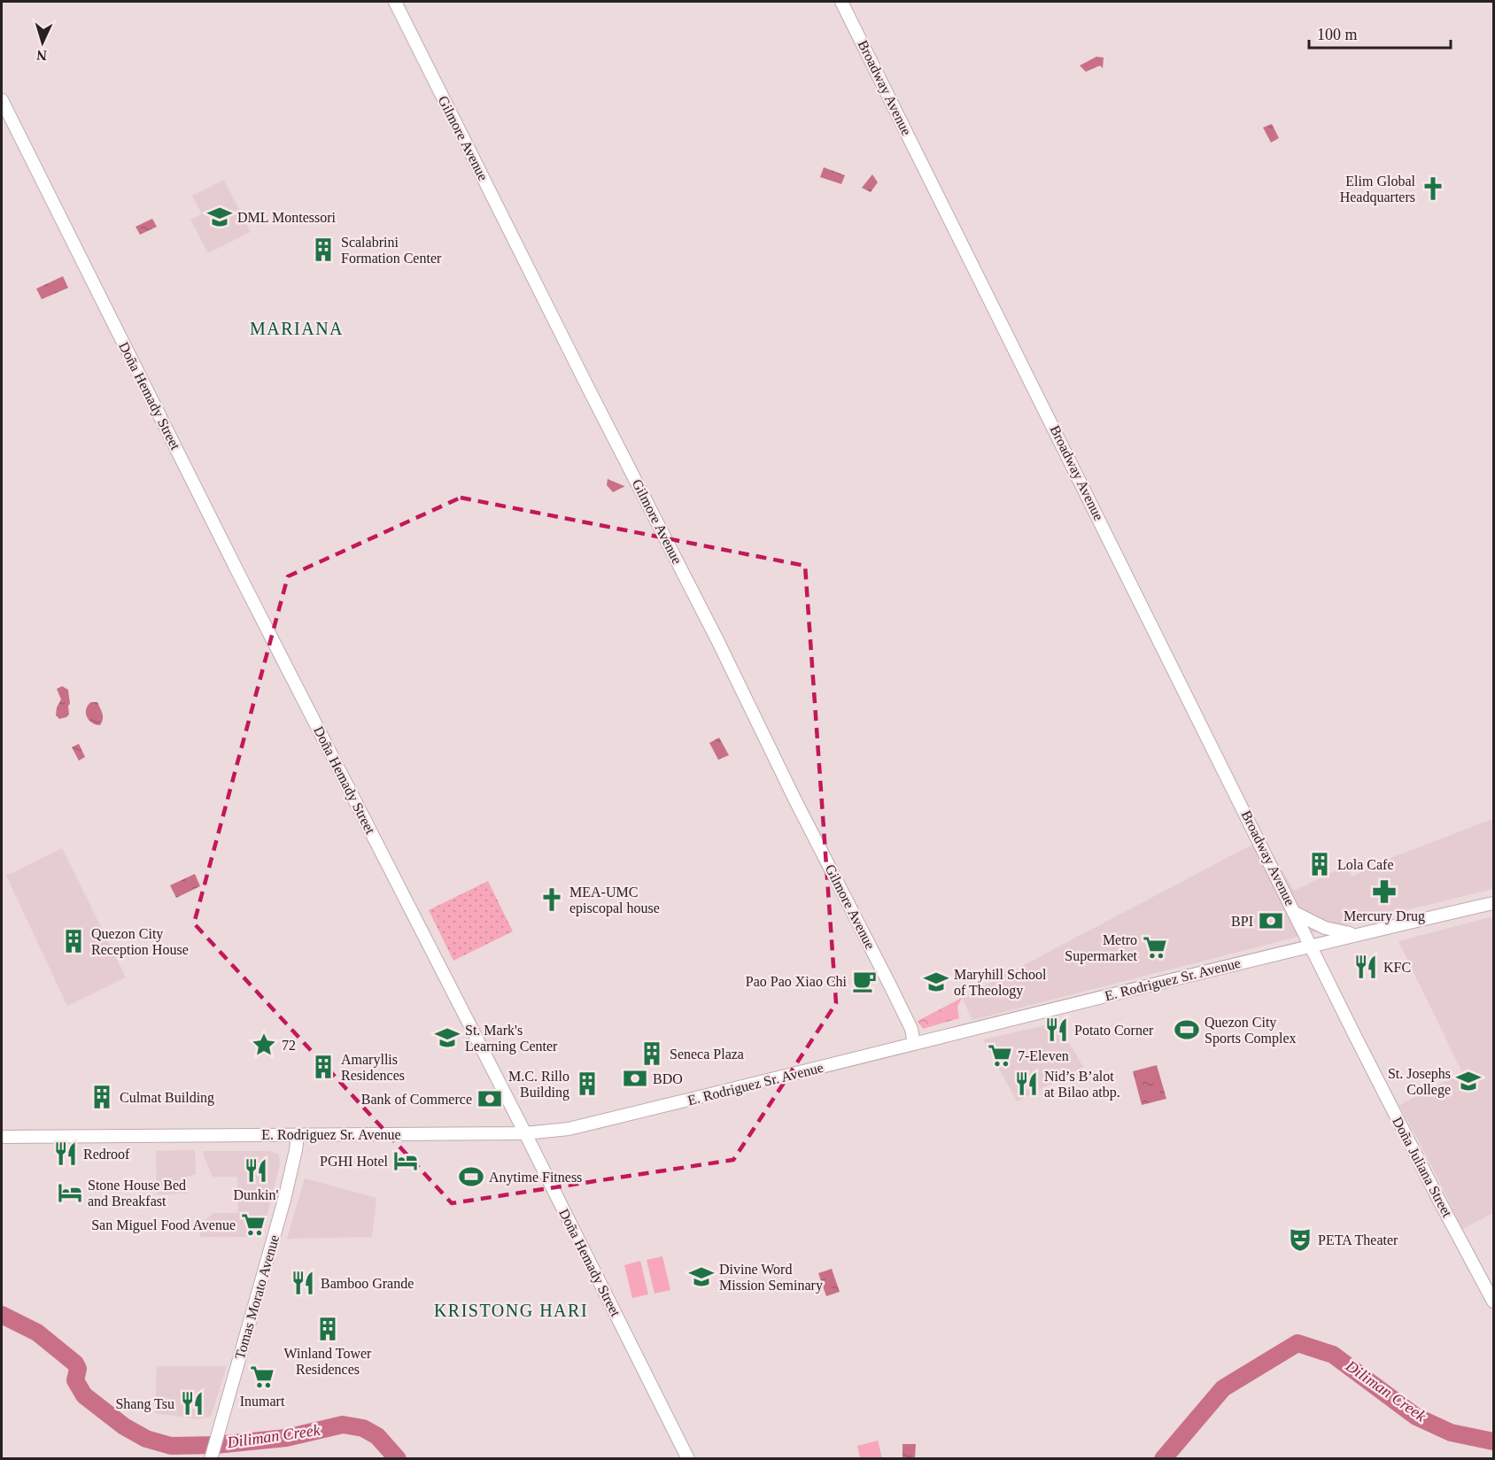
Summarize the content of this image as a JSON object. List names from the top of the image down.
{
  "streets": {
    "main road": [
      "Broadway Avenue",
      "Gilmore Avenue",
      "Doña Hemady Street",
      "E. Rodriguez Sr. Avenue",
      "Doña Juliana Street",
      "Tomas Morato Avenue"
    ]
  },
  "crossings": [
    ["Broadway Avenue", "E. Rodriguez Sr. Avenue"],
    ["Broadway Avenue", "Doña Juliana Street"],
    ["Gilmore Avenue", "E. Rodriguez Sr. Avenue"],
    ["Doña Hemady Street", "E. Rodriguez Sr. Avenue"],
    ["E. Rodriguez Sr. Avenue", "Doña Juliana Street"],
    ["E. Rodriguez Sr. Avenue", "Tomas Morato Avenue"]
  ],
  "districts": ["MARIANA", "KRISTONG HARI"],
  "water": ["Diliman Creek"],
  "places": {
    "church": ["Elim Global Headquarters", "MEA-UMC episcopal house"],
    "school or university": [
      "DML Montessori",
      "Maryhill School of Theology",
      "St. Mark's Learning Center",
      "St. Josephs College",
      "Divine Word Mission Seminary"
    ],
    "building": [
      "Scalabrini Formation Center",
      "Lola Cafe",
      "Quezon City Reception House",
      "Seneca Plaza",
      "Amaryllis Residences",
      "M.C. Rillo Building",
      "Culmat Building",
      "Winland Tower Residences"
    ],
    "pharmacy": ["Mercury Drug"],
    "bank": ["BPI", "BDO", "Bank of Commerce"],
    "supermarket": [
      "Metro Supermarket",
      "7-Eleven",
      "San Miguel Food Avenue",
      "Inumart"
    ],
    "restaurant": [
      "KFC",
      "Potato Corner",
      "Nid’s B’alot at Bilao atbp.",
      "Redroof",
      "Dunkin'",
      "Bamboo Grande",
      "Shang Tsu"
    ],
    "cafe": ["Pao Pao Xiao Chi"],
    "sports": ["Quezon City Sports Complex", "Anytime Fitness"],
    "place": ["72"],
    "hotel": ["PGHI Hotel", "Stone House Bed and Breakfast"],
    "theatre": ["PETA Theater"]
  },
  "scale_bar": "100 m",
  "north": "bottom"
}
